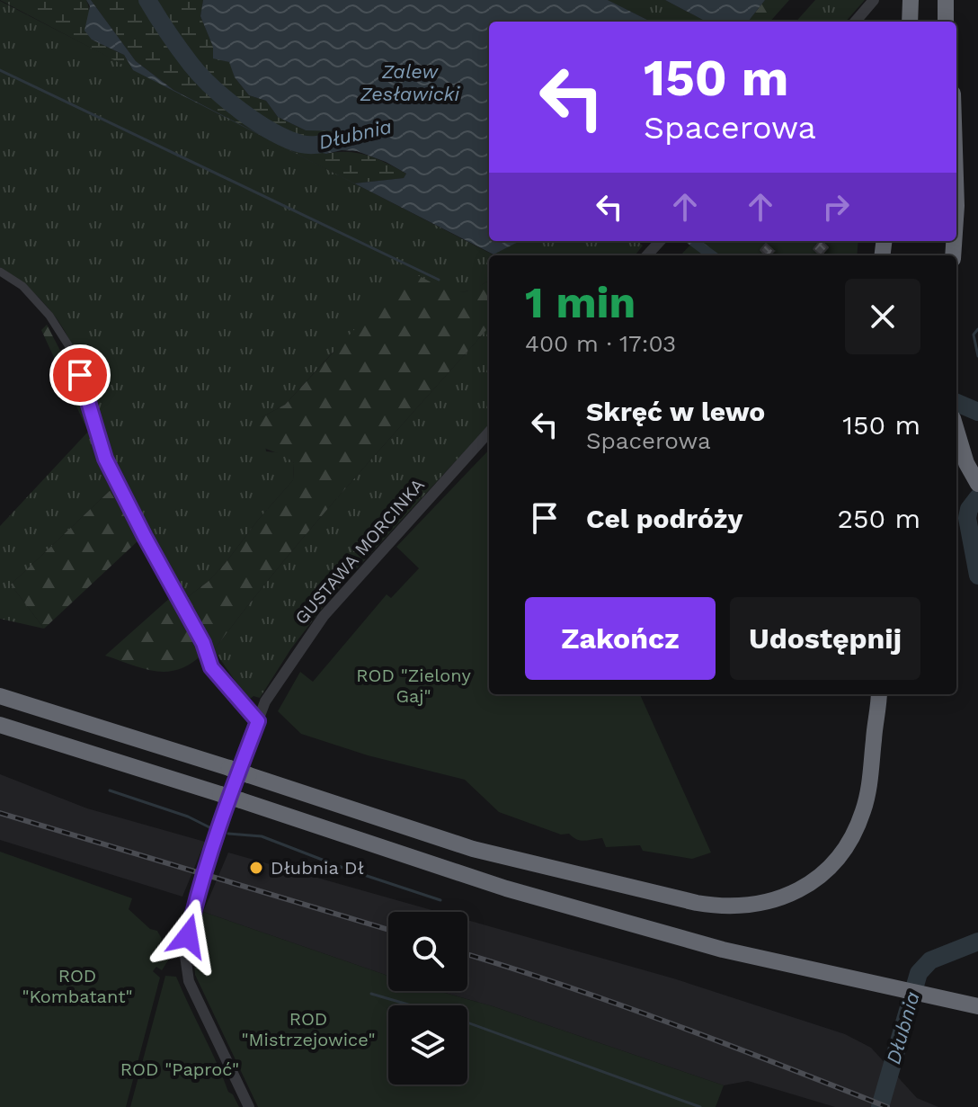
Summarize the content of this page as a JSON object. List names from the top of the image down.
{
  "streets": {
    "street": ["GUSTAWA MORCINKA"]
  },
  "water": ["Zalew Zesławicki", "Dłubnia"],
  "parks": [
    "ROD \"Zielony Gaj\"",
    "ROD \"Kombatant\"",
    "ROD \"Mistrzejowice\"",
    "ROD \"Paproć\""
  ],
  "places": ["Dłubnia Dł"],
  "page": {
    "turn": ["150 m", "Spacerowa"],
    "heading": ["1 min", "400 m · 17:03"],
    "list": [
      {
        "name": "Skręć w lewo",
        "note": "Spacerowa",
        "value": "150 m"
      },
      {
        "name": "Cel podróży",
        "value": "250 m"
      }
    ],
    "buttons": ["Zakończ", "Udostępnij"]
  }
}
